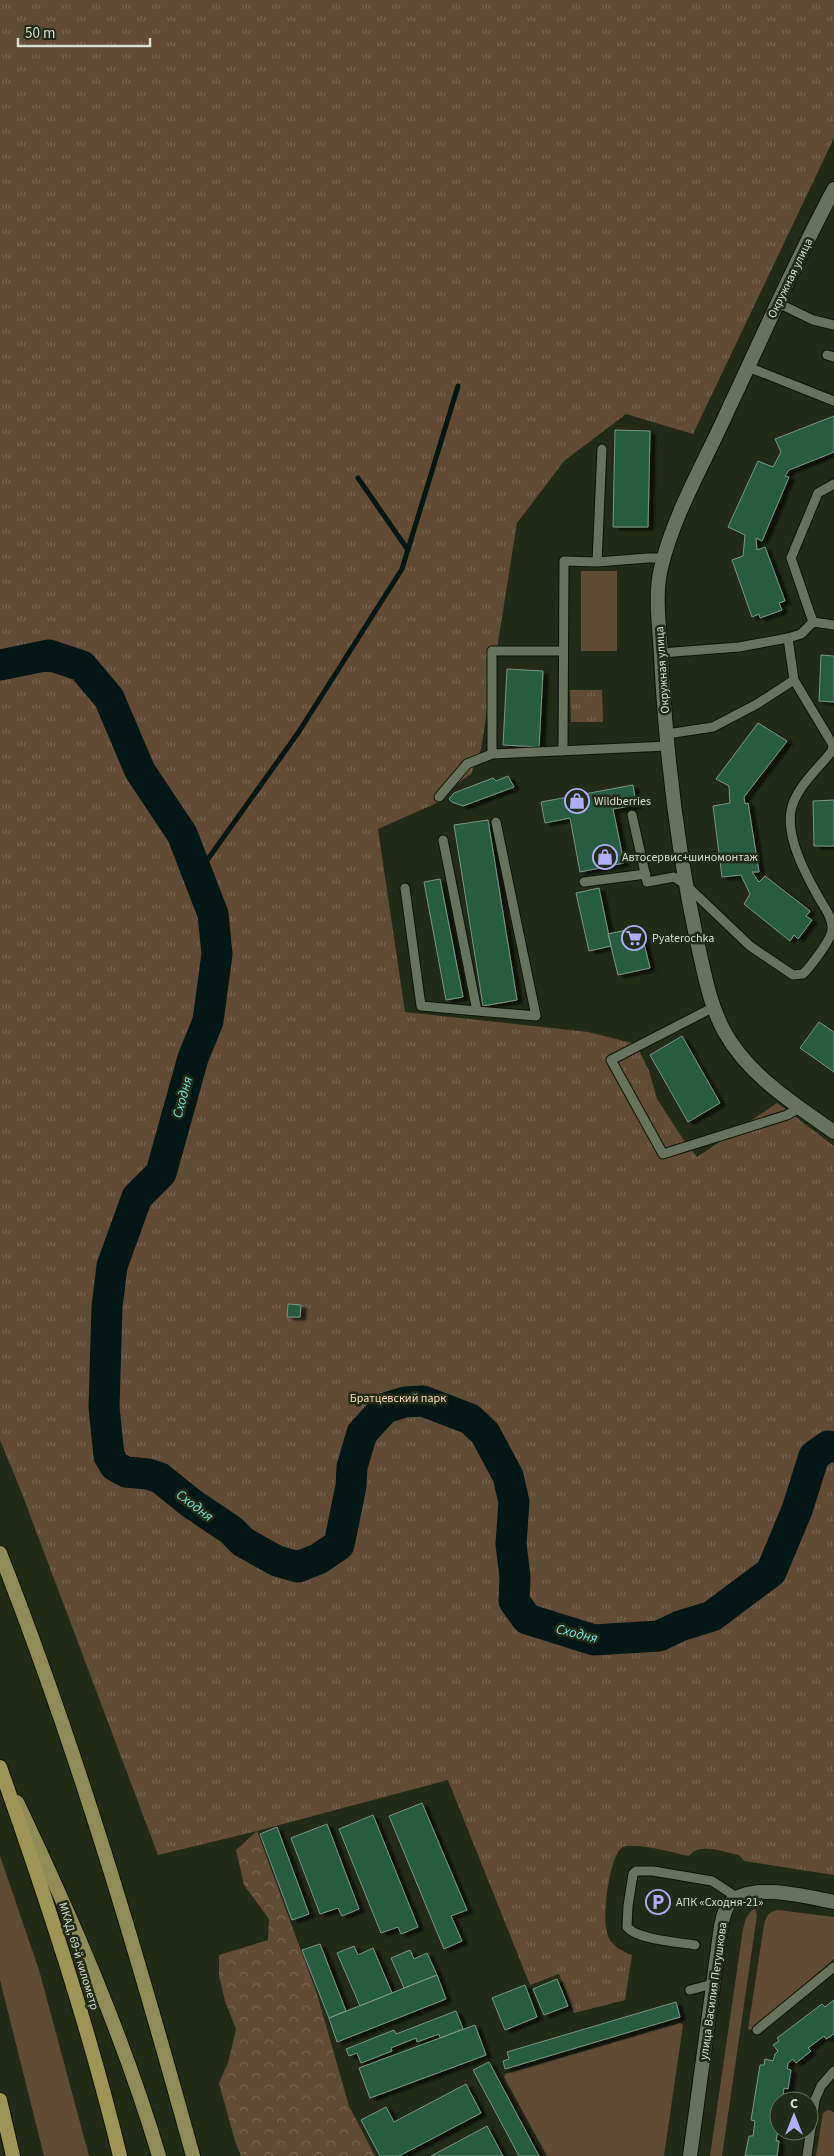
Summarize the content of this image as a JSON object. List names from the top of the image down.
{
  "streets": {
    "highway": ["МКАД, 69-й километр"],
    "street": ["Окружная улица", "улица Василия Петушкова"]
  },
  "water": ["Сходня"],
  "parks": ["Братцевский парк"],
  "places": {
    "shop": ["Wildberries", "Автосервис+шиномонтаж"],
    "supermarket": ["Pyaterochka"],
    "parking": ["АПК «Сходня-21»"]
  },
  "scale_bar": "50 m",
  "north": "top"
}
